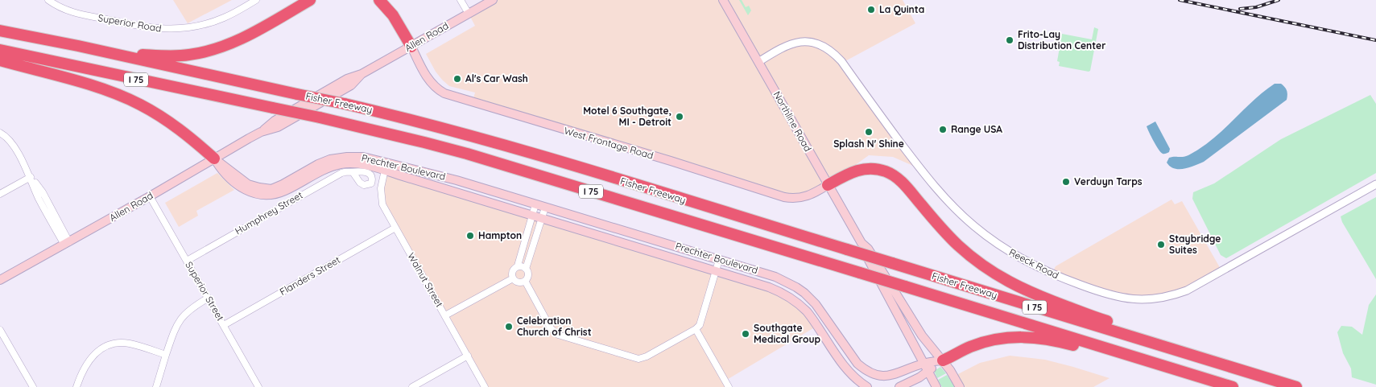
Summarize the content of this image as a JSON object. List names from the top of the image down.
{
  "streets": {
    "highway": ["I 75", "Fisher Freeway"],
    "main road": [
      "Allen Road",
      "Northline Road",
      "West Frontage Road",
      "Prechter Boulevard"
    ],
    "street": [
      "Superior Road",
      "Humphrey Street",
      "Reeck Road",
      "Flanders Street",
      "Walnut Street",
      "Superior Street"
    ]
  },
  "crossings": [
    ["Allen Road", "West Frontage Road"],
    ["Allen Road", "Prechter Boulevard"],
    ["Allen Road", "Superior Street"],
    ["Northline Road", "West Frontage Road"],
    ["Northline Road", "Prechter Boulevard"],
    ["Northline Road", "Reeck Road"],
    ["Prechter Boulevard", "Walnut Street"],
    ["Humphrey Street", "Superior Street"],
    ["Flanders Street", "Walnut Street"],
    ["Flanders Street", "Superior Street"]
  ],
  "places": [
    "La Quinta",
    "Frito-Lay Distribution Center",
    "Al's Car Wash",
    "Motel 6 Southgate, MI - Detroit",
    "Range USA",
    "Splash N' Shine",
    "Verduyn Tarps",
    "Hampton",
    "Staybridge Suites",
    "Celebration Church of Christ",
    "Southgate Medical Group"
  ]
}
